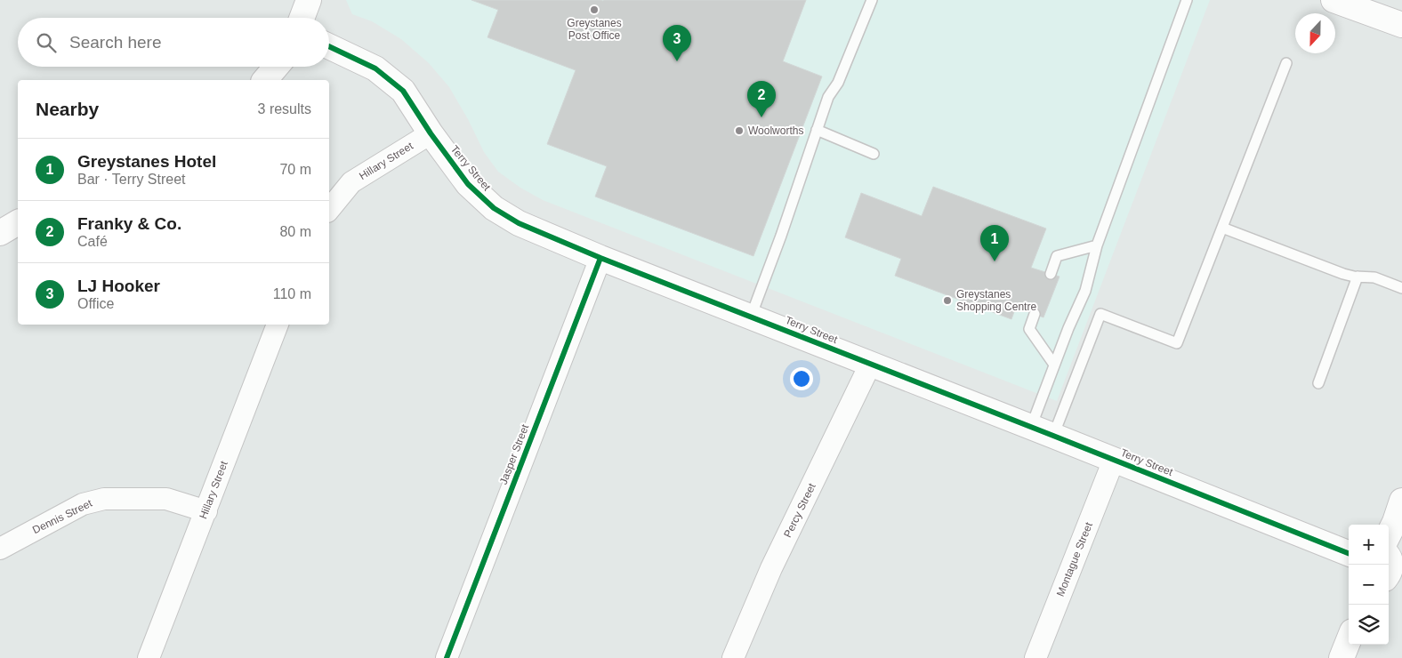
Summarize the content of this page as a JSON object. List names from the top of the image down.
{
  "streets": {
    "street": [
      "Hillary Street",
      "Terry Street",
      "Jasper Street",
      "Percy Street",
      "Dennis Street",
      "Montague Street"
    ]
  },
  "crossings": [
    ["Hillary Street", "Terry Street"],
    ["Hillary Street", "Dennis Street"],
    ["Terry Street", "Jasper Street"],
    ["Terry Street", "Percy Street"],
    ["Terry Street", "Montague Street"]
  ],
  "places": ["Greystanes Post Office", "Woolworths", "Greystanes Shopping Centre"],
  "north": "bottom",
  "page": {
    "search": "Search here",
    "pins": ["3", "2", "1"],
    "heading": ["Nearby", "3 results"],
    "list": [
      {
        "mark": "1",
        "name": "Greystanes Hotel",
        "note": "Bar · Terry Street",
        "value": "70 m"
      },
      {
        "mark": "2",
        "name": "Franky & Co.",
        "note": "Café",
        "value": "80 m"
      },
      {
        "mark": "3",
        "name": "LJ Hooker",
        "note": "Office",
        "value": "110 m"
      }
    ],
    "map_buttons": ["+", "−"]
  }
}
